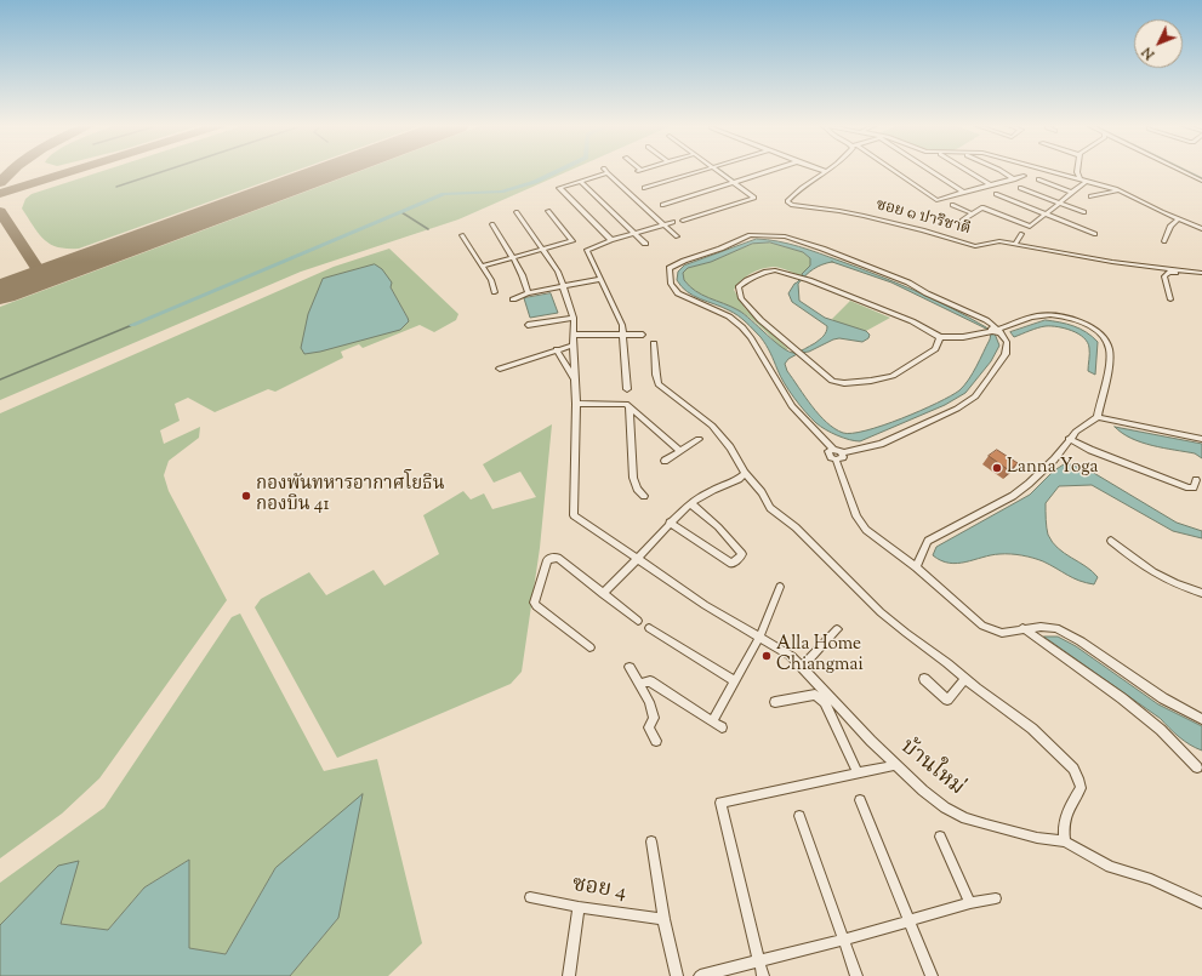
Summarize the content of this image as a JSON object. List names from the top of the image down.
{
  "streets": {
    "street": ["ซอย ๑ ปาริชาติ", "บ้านใหม่", "ซอย 4"]
  },
  "places": ["Lanna Yoga", "กองพันทหารอากาศโยธิน กองบิน 41", "Alla Home Chiangmai"],
  "north": "bottom left"
}
